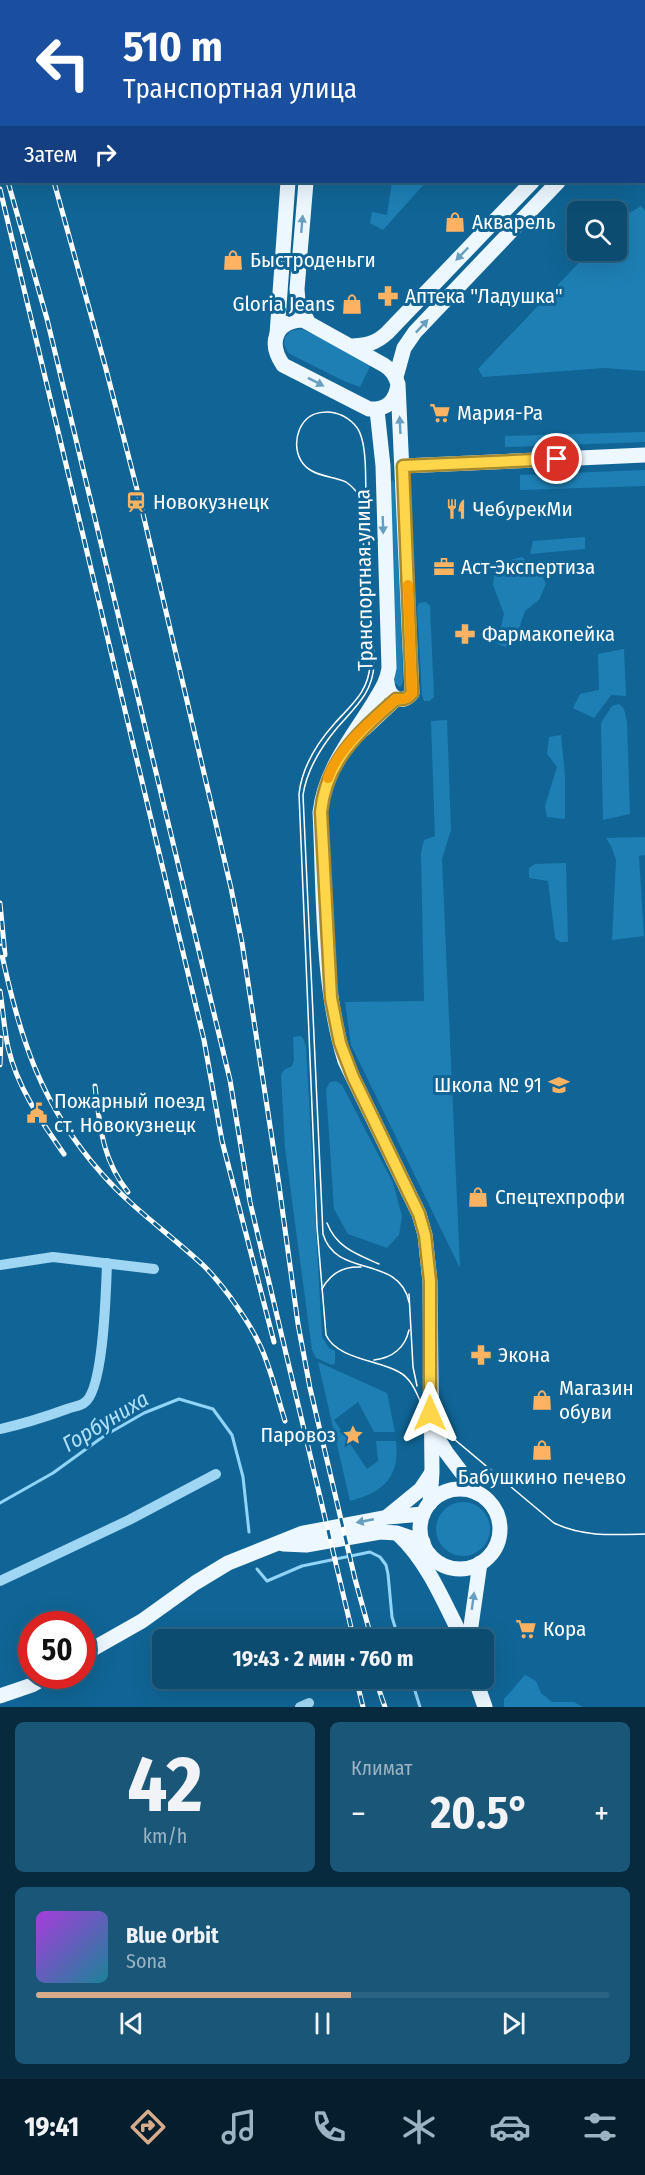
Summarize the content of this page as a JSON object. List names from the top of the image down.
{
  "streets": {
    "main road": ["Транспортная улица"]
  },
  "water": ["Горбуниха"],
  "places": {
    "shop": [
      "Акварель",
      "Быстроденьги",
      "Gloria Jeans",
      "Спецтехпрофи",
      "Магазин обуви",
      "Бабушкино печево"
    ],
    "pharmacy": ["Аптека \"Ладушка\"", "Фармакопейка", "Экона"],
    "supermarket": ["Мария-Ра", "Кора"],
    "station": ["Новокузнецк"],
    "restaurant": ["ЧебурекМи"],
    "office": ["Аст-Экспертиза"],
    "school or university": ["Школа № 91"],
    "public building": ["Пожарный поезд ст. Новокузнецк"],
    "place": ["Паровоз"]
  },
  "page": {
    "turn": ["510 m", "Транспортная улица"],
    "then": "Затем",
    "limit": "50",
    "trip": "19:43 · 2 мин · 760 m",
    "tile": [
      ["42", "km/h"],
      "Климат"
    ],
    "heat": ["−", "20.5°", "+"],
    "song": ["Blue Orbit", "Sona"],
    "tabs": "19:41"
  }
}
